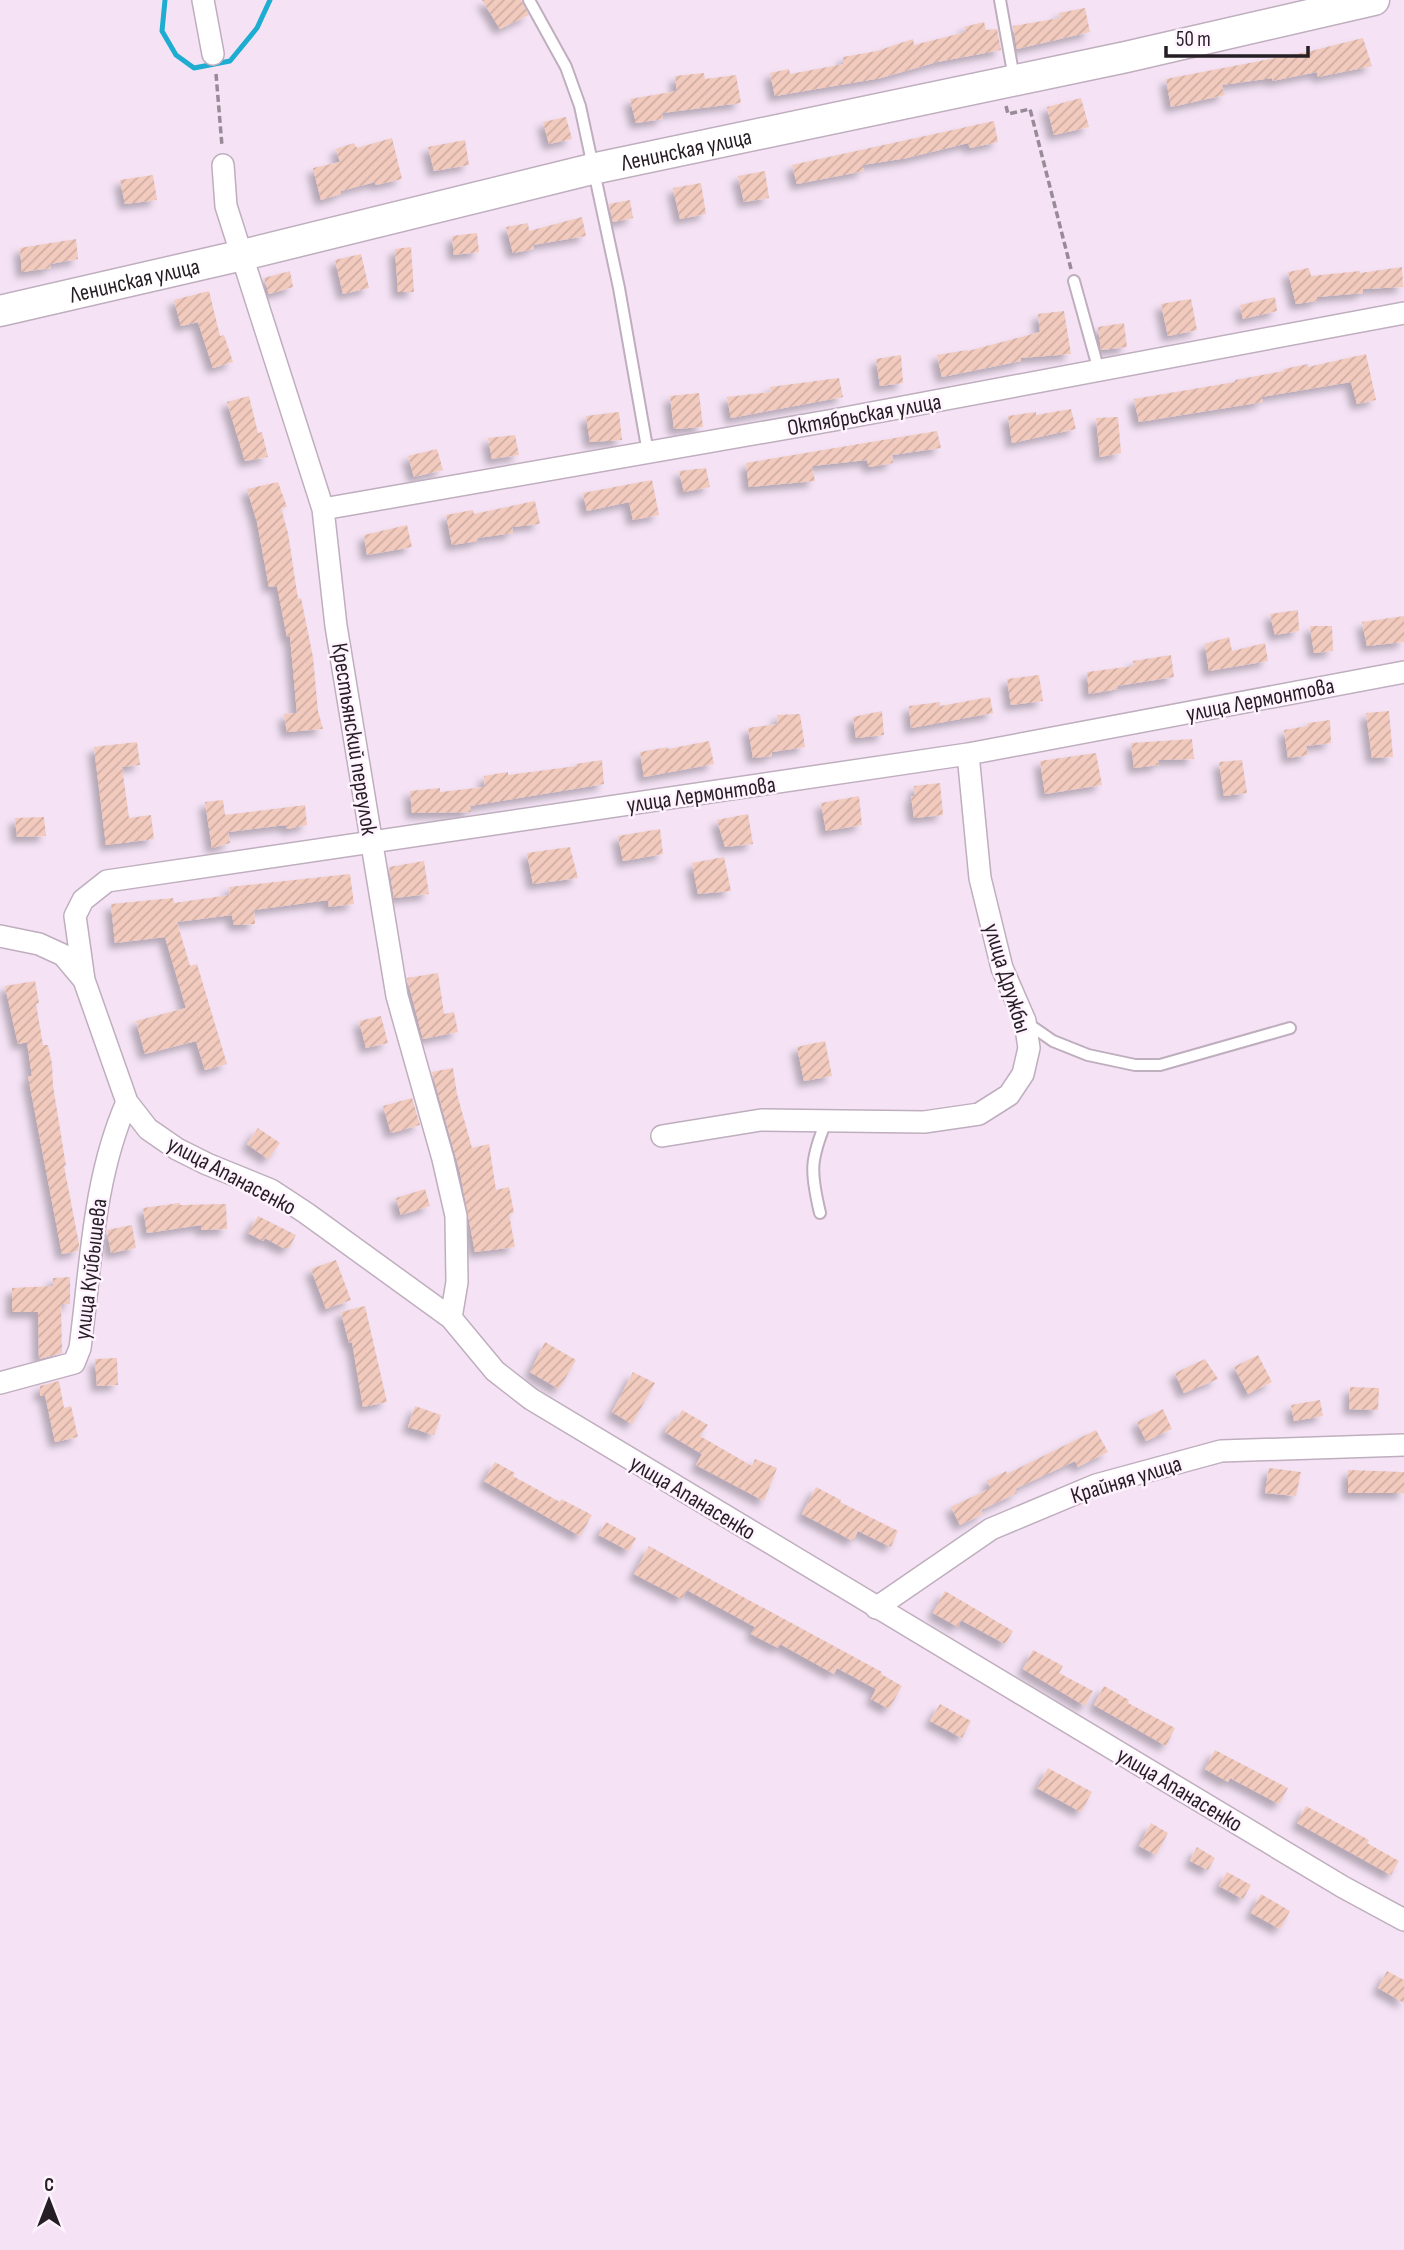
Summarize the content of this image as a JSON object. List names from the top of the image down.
{
  "streets": {
    "street": [
      "Ленинская улица",
      "Октябрьская улица",
      "улица Лермонтова",
      "Крестьянский переулок",
      "улица Дружбы",
      "улица Апанасенко",
      "улица Куйбышева",
      "Крайняя улица"
    ]
  },
  "crossings": [
    ["Ленинская улица", "Крестьянский переулок"],
    ["Октябрьская улица", "Крестьянский переулок"],
    ["улица Лермонтова", "Крестьянский переулок"],
    ["улица Лермонтова", "улица Дружбы"],
    ["улица Лермонтова", "улица Апанасенко"],
    ["Крестьянский переулок", "улица Апанасенко"],
    ["улица Апанасенко", "улица Куйбышева"],
    ["улица Апанасенко", "Крайняя улица"]
  ],
  "scale_bar": "50 m",
  "north": "top"
}
